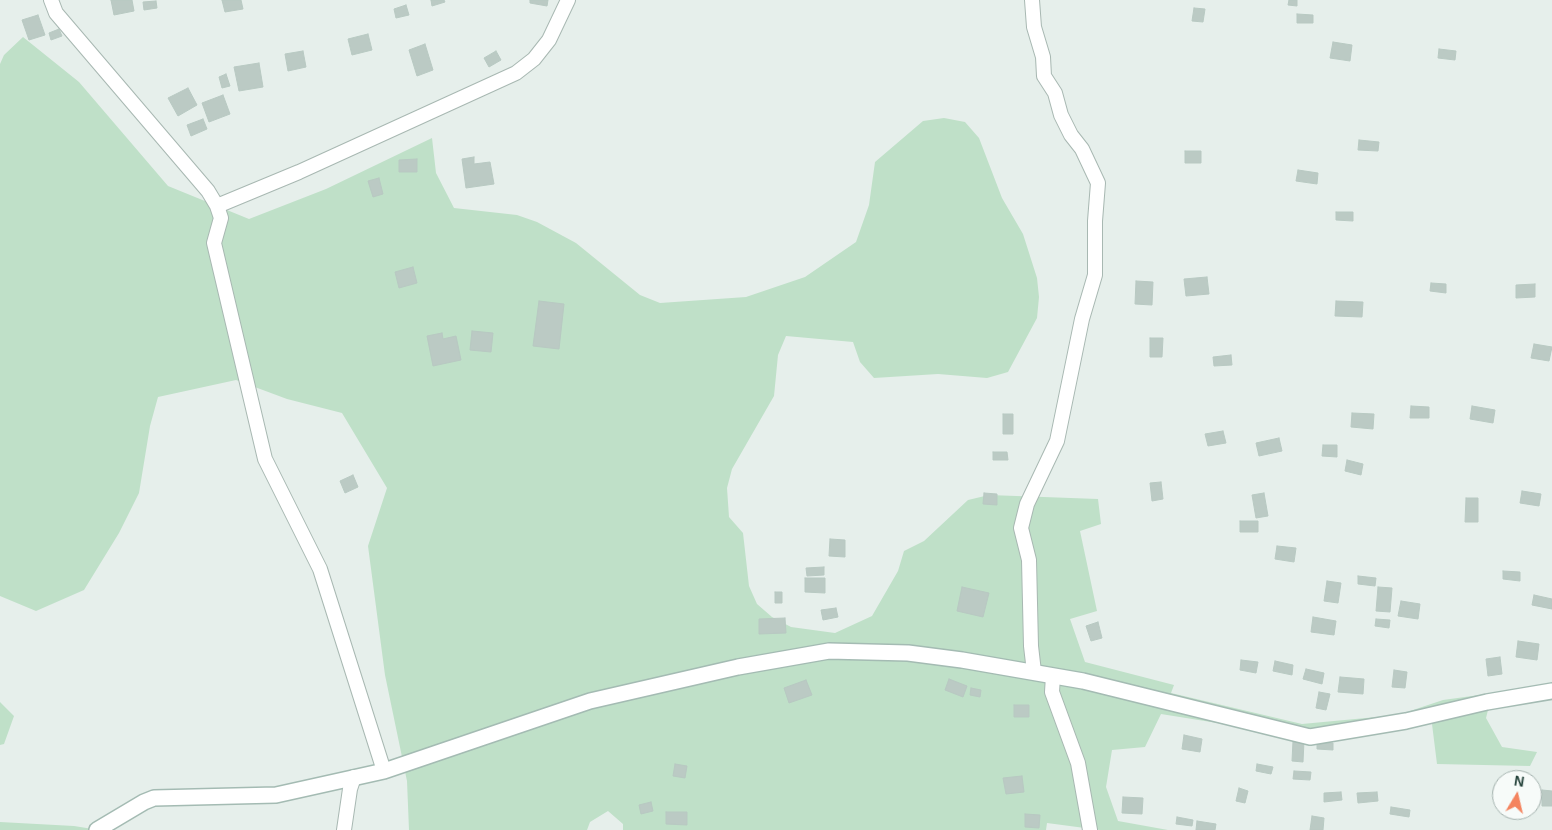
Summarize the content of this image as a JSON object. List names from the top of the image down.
{
  "north": "top"
}
